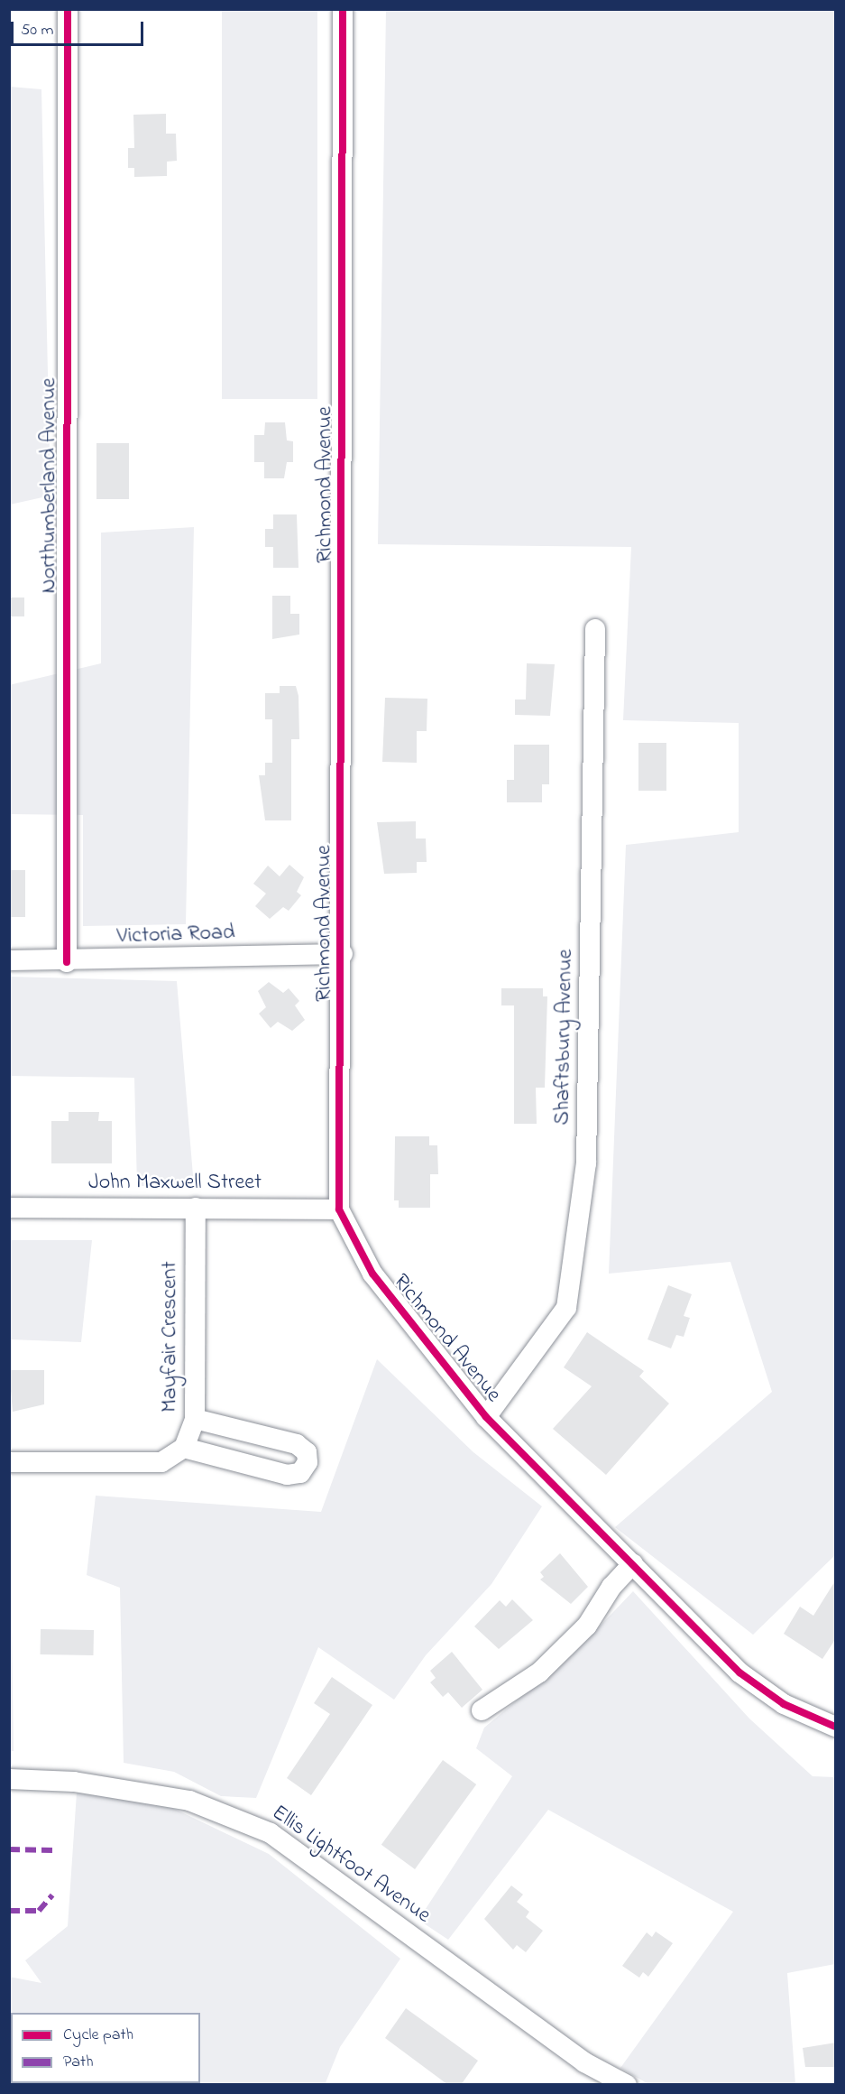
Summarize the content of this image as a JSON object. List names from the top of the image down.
{
  "streets": {
    "street": [
      "Richmond Avenue",
      "Northumberland Avenue",
      "Victoria Road",
      "Shaftsbury Avenue",
      "John Maxwell Street",
      "Mayfair Crescent",
      "Ellis Lightfoot Avenue"
    ]
  },
  "crossings": [
    ["Richmond Avenue", "Victoria Road"],
    ["Richmond Avenue", "Shaftsbury Avenue"],
    ["Richmond Avenue", "John Maxwell Street"],
    ["Northumberland Avenue", "Victoria Road"],
    ["John Maxwell Street", "Mayfair Crescent"]
  ],
  "legend": ["Cycle path", "Path"],
  "scale_bar": "50 m"
}
